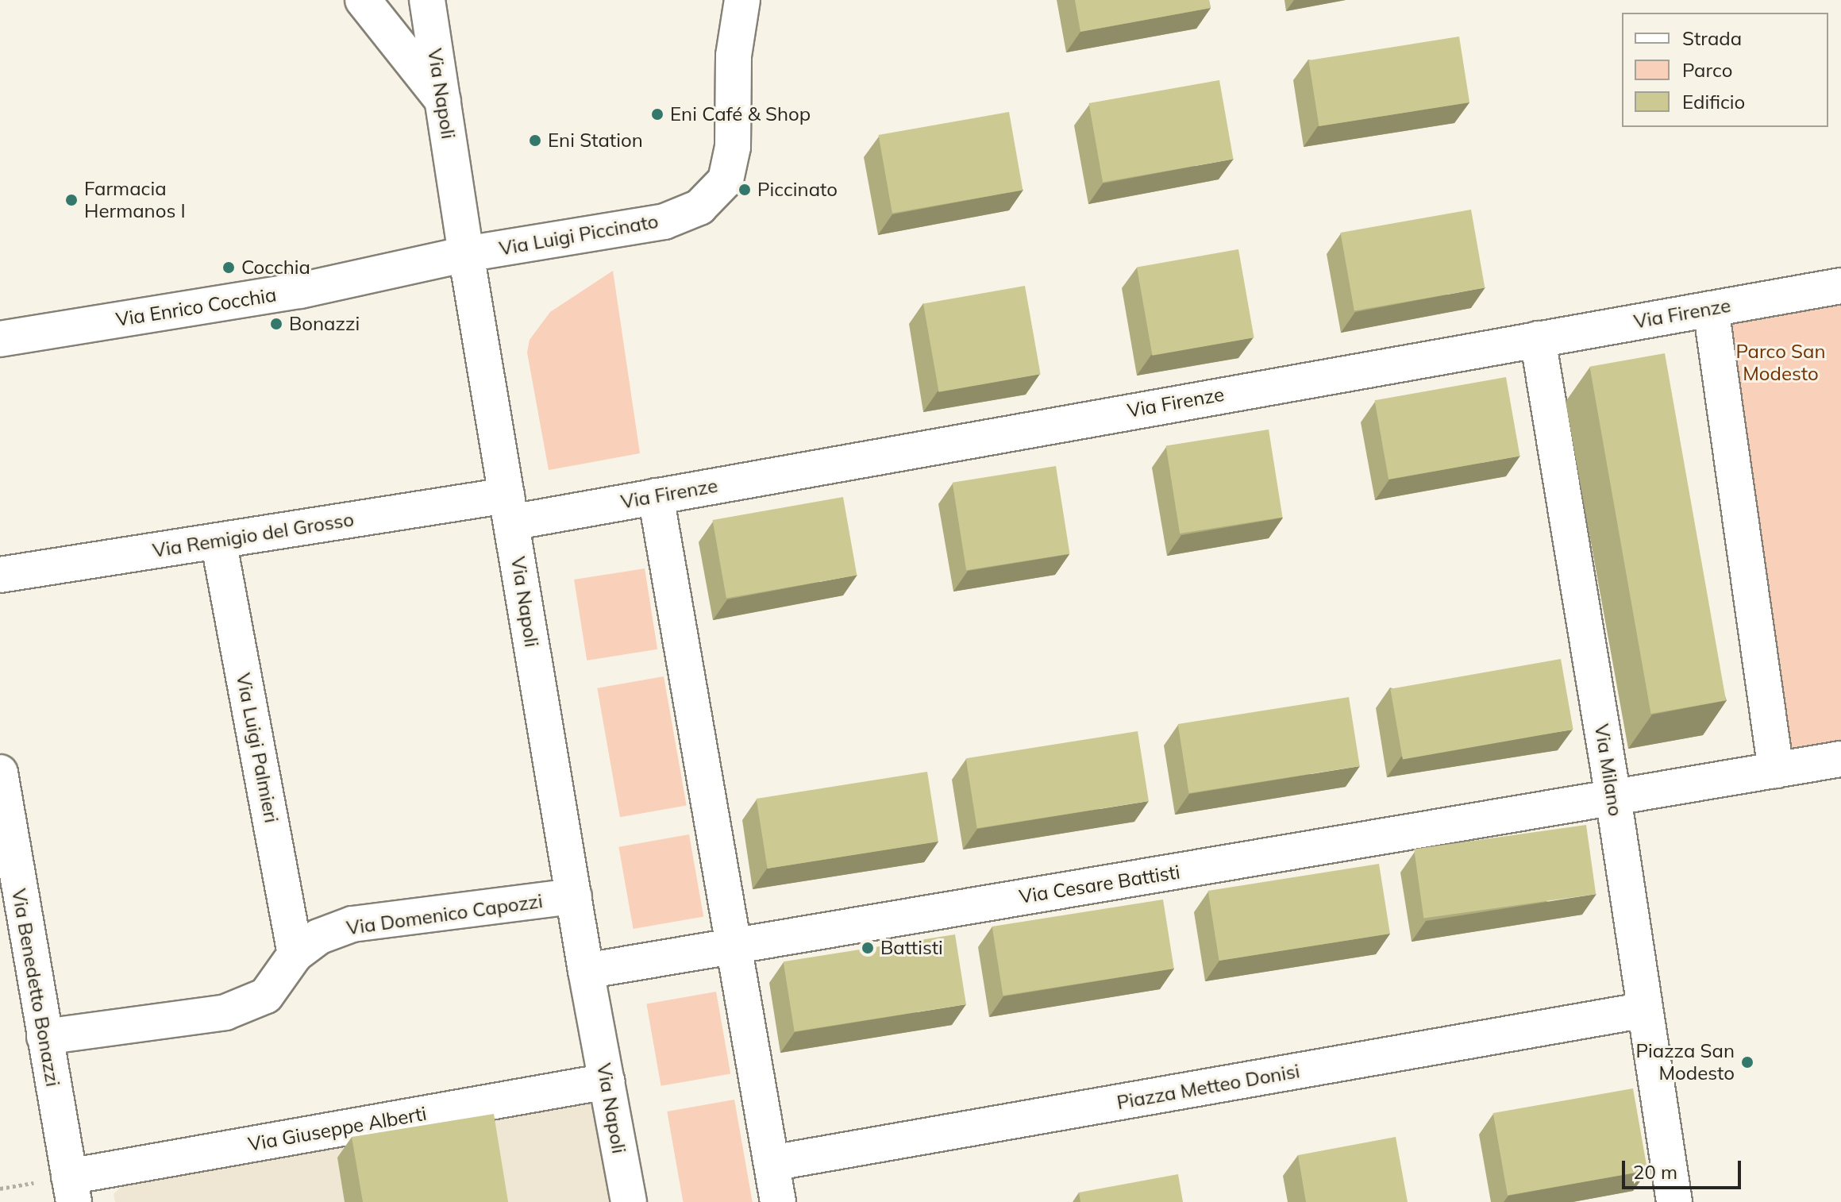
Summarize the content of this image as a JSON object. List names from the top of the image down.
{
  "streets": {
    "street": [
      "Via Napoli",
      "Via Luigi Piccinato",
      "Via Enrico Cocchia",
      "Via Firenze",
      "Via Remigio del Grosso",
      "Via Luigi Palmieri",
      "Via Milano",
      "Via Cesare Battisti",
      "Via Domenico Capozzi",
      "Via Benedetto Bonazzi",
      "Piazza Metteo Donisi",
      "Via Giuseppe Alberti"
    ]
  },
  "crossings": [
    ["Via Napoli", "Via Luigi Piccinato"],
    ["Via Napoli", "Via Enrico Cocchia"],
    ["Via Napoli", "Via Firenze"],
    ["Via Napoli", "Via Remigio del Grosso"],
    ["Via Napoli", "Via Cesare Battisti"],
    ["Via Napoli", "Via Domenico Capozzi"],
    ["Via Napoli", "Via Giuseppe Alberti"],
    ["Via Luigi Piccinato", "Via Enrico Cocchia"],
    ["Via Firenze", "Via Remigio del Grosso"],
    ["Via Firenze", "Via Milano"],
    ["Via Remigio del Grosso", "Via Luigi Palmieri"],
    ["Via Luigi Palmieri", "Via Domenico Capozzi"],
    ["Via Milano", "Via Cesare Battisti"],
    ["Via Milano", "Piazza Metteo Donisi"],
    ["Via Domenico Capozzi", "Via Benedetto Bonazzi"],
    ["Via Benedetto Bonazzi", "Via Giuseppe Alberti"]
  ],
  "parks": ["Parco San Modesto"],
  "places": [
    "Eni Café & Shop",
    "Eni Station",
    "Piccinato",
    "Farmacia Hermanos I",
    "Cocchia",
    "Bonazzi",
    "Battisti",
    "Piazza San Modesto"
  ],
  "legend": ["Strada", "Parco", "Edificio"],
  "scale_bar": "20 m"
}
